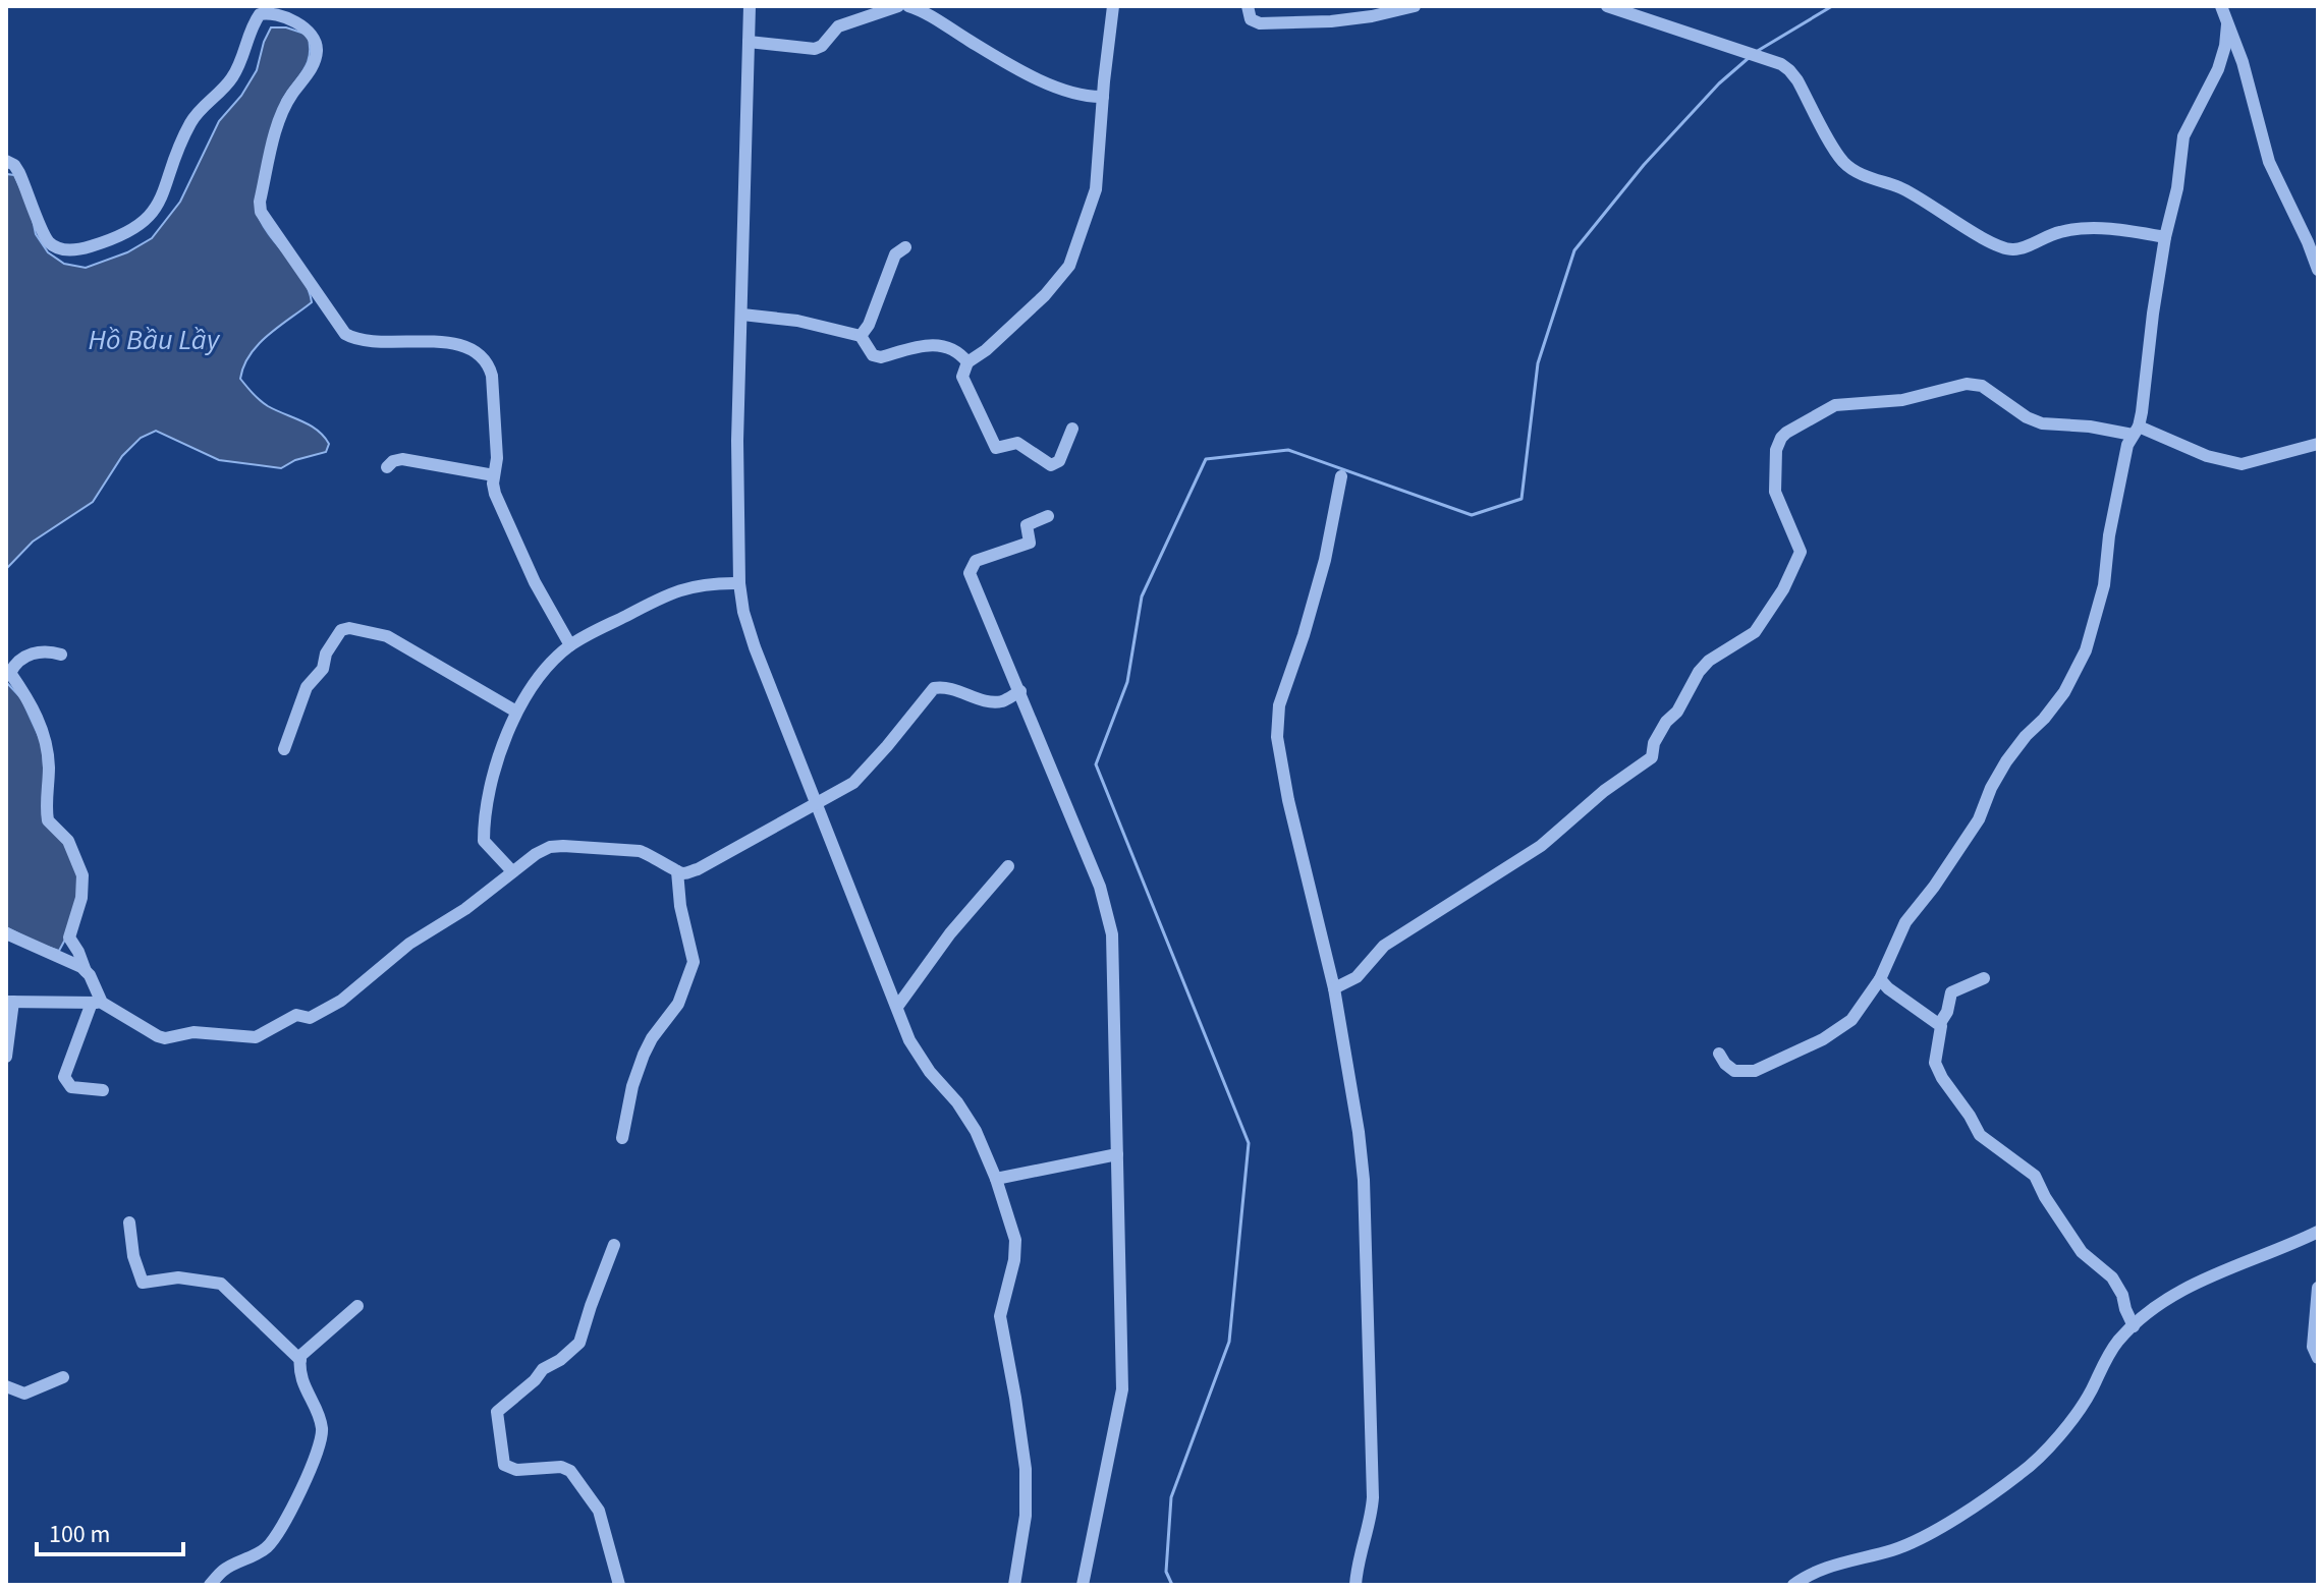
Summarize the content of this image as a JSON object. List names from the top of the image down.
{
  "water": ["Hồ Bầu Lầy"],
  "scale_bar": "100 m"
}
